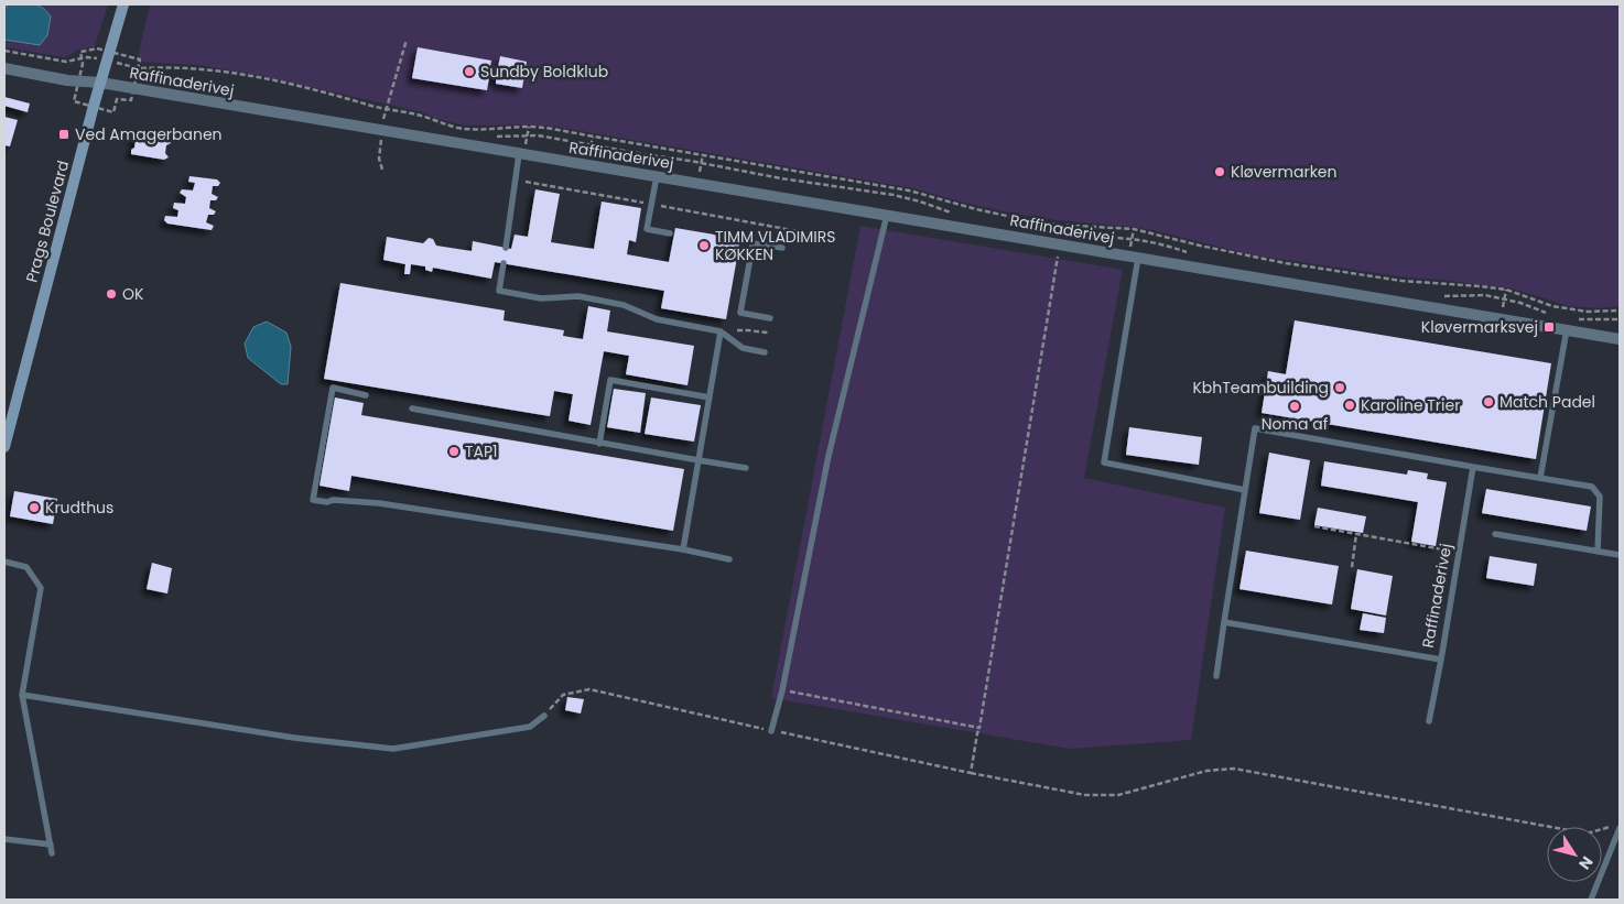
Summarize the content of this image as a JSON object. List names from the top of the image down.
{
  "streets": {
    "street": ["Raffinaderivej", "Prags Boulevard"]
  },
  "crossings": [
    ["Raffinaderivej", "Prags Boulevard"]
  ],
  "places": {
    "other": [
      "Sundby Boldklub",
      "Kløvermarken",
      "TIMM VLADIMIRS KØKKEN",
      "OK",
      "KbhTeambuilding",
      "Match Padel",
      "Karoline Trier",
      "Noma af",
      "TAP1",
      "Krudthus"
    ],
    "transit": ["Ved Amagerbanen", "Kløvermarksvej"]
  },
  "north": "bottom right"
}
